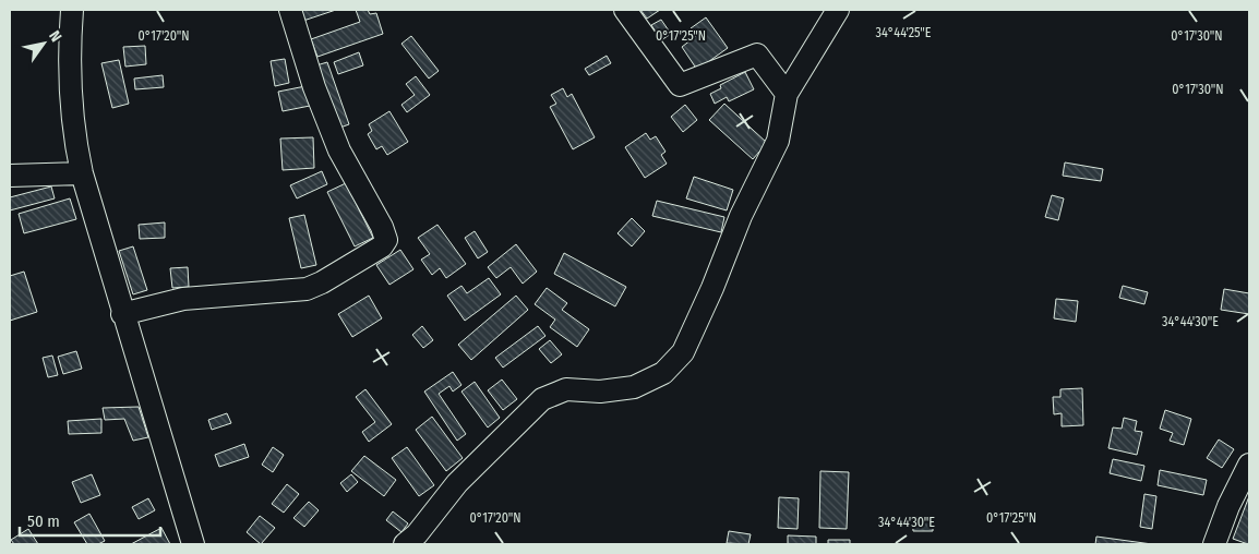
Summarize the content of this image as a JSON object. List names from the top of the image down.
{
  "scale_bar": "50 m",
  "north": "top right",
  "coordinates": [
    "34°44'25\"E",
    "0°17'30\"N",
    "0°17'20\"N",
    "0°17'25\"N",
    "34°44'30\"E"
  ]
}
